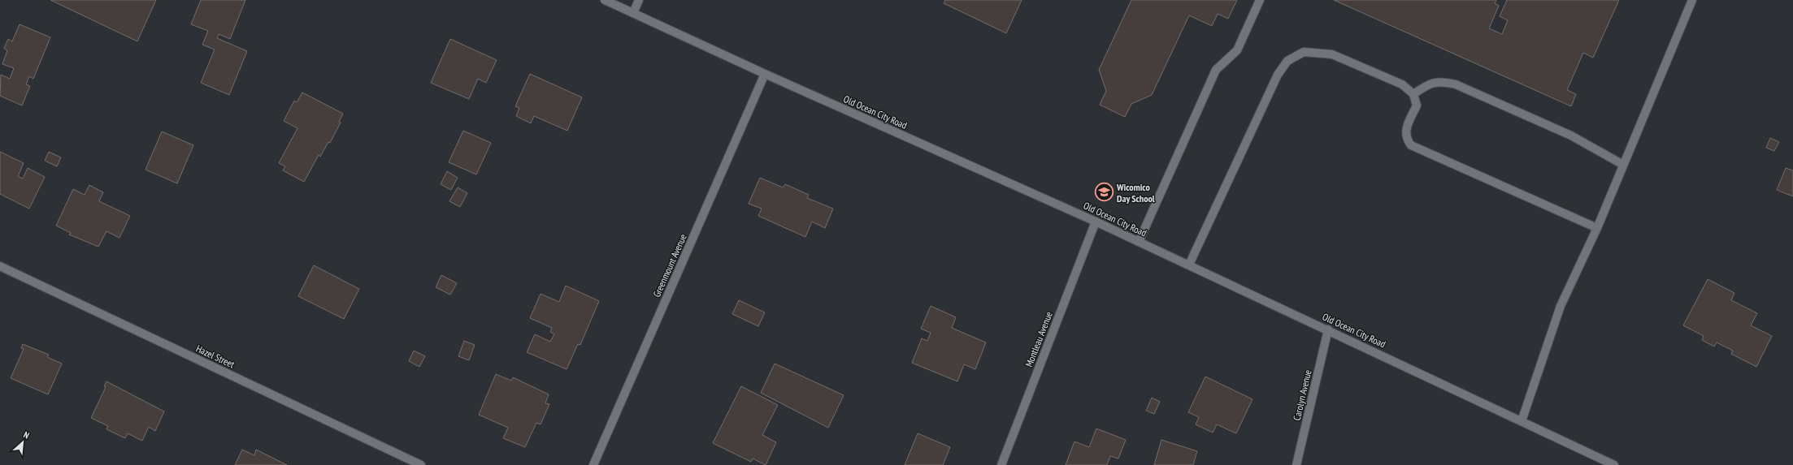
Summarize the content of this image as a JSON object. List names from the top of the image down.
{
  "streets": {
    "street": [
      "Old Ocean City Road",
      "Greenmount Avenue",
      "Montleau Avenue",
      "Hazel Street",
      "Carolyn Avenue"
    ]
  },
  "crossings": [
    ["Old Ocean City Road", "Greenmount Avenue"],
    ["Old Ocean City Road", "Montleau Avenue"],
    ["Old Ocean City Road", "Carolyn Avenue"]
  ],
  "places": {
    "school or university": ["Wicomico Day School"]
  },
  "north": "top right"
}
